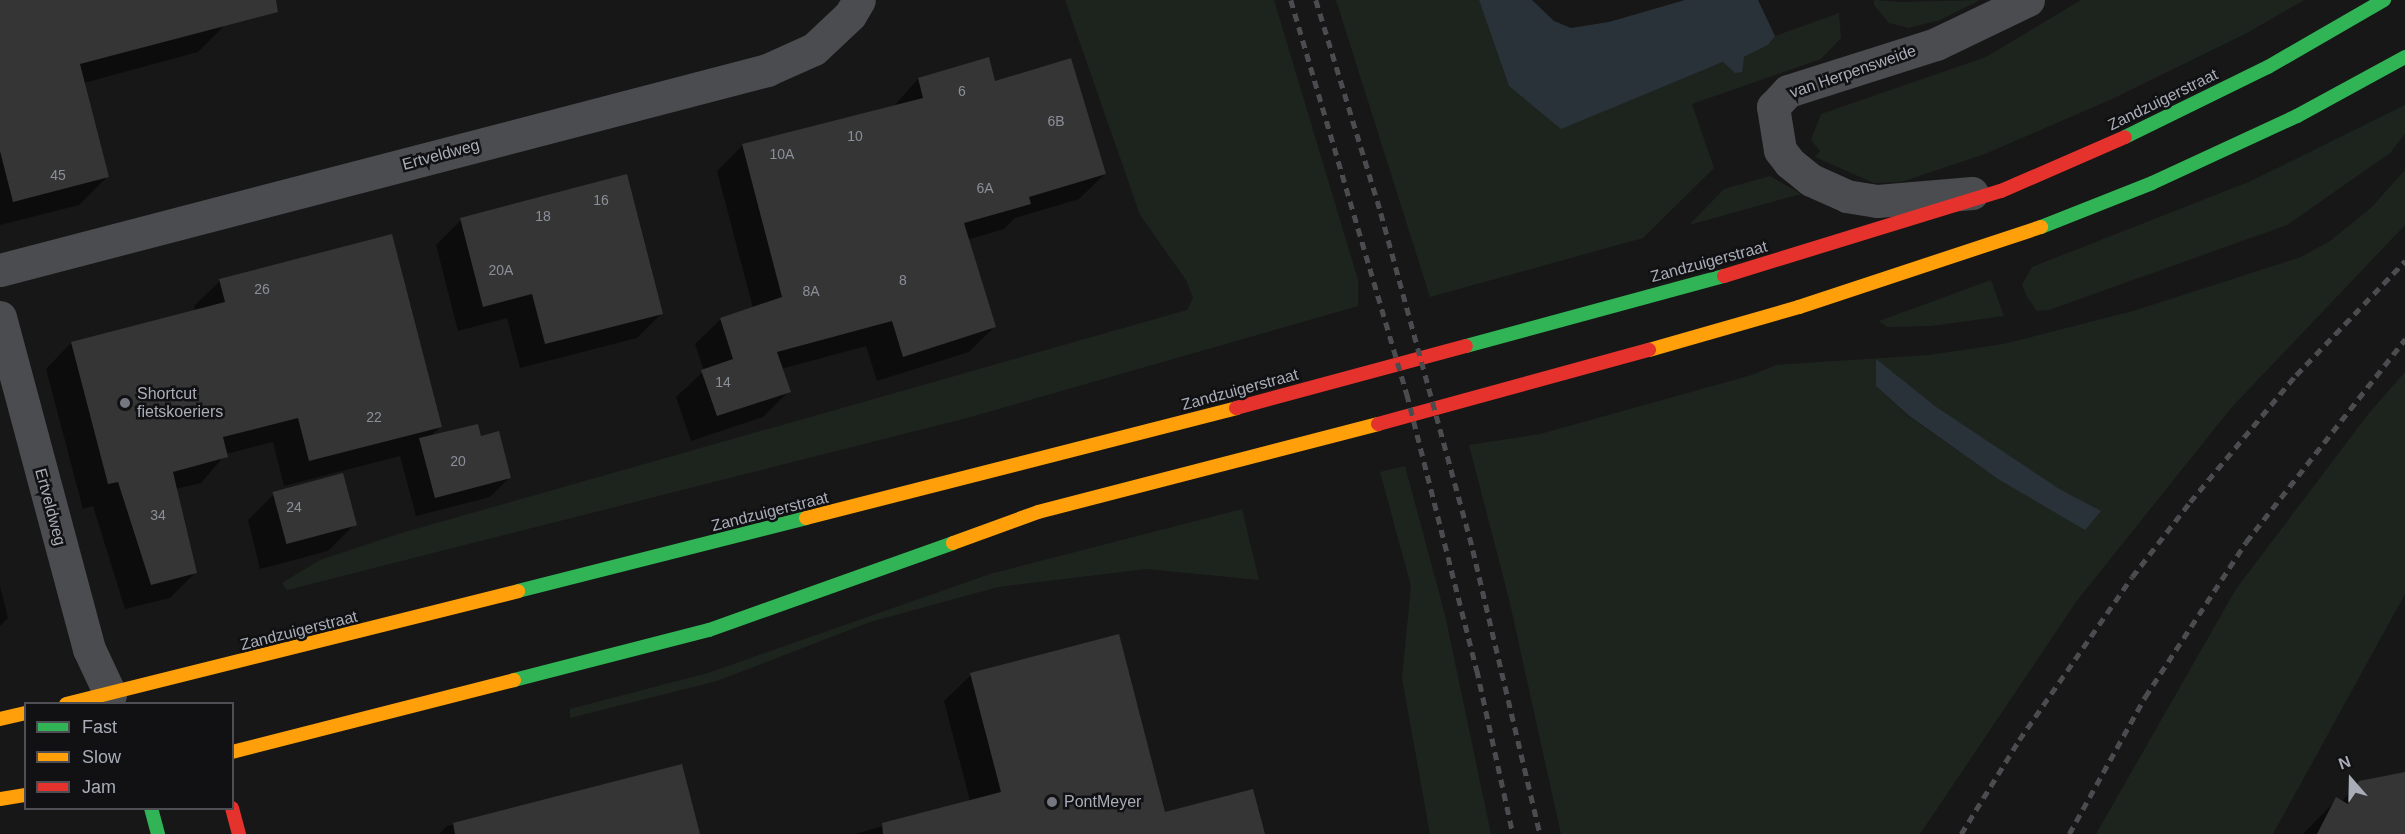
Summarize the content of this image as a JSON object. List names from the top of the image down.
{
  "streets": {
    "main road": ["Zandzuigerstraat"],
    "street": ["van Herpensweide", "Ertveldweg"]
  },
  "crossings": [
    ["van Herpensweide", "Zandzuigerstraat"],
    ["Zandzuigerstraat", "Ertveldweg"]
  ],
  "places": ["Shortcut fietskoeriers", "PontMeyer"],
  "house_numbers": [
    "6",
    "6B",
    "10",
    "10A",
    "45",
    "6A",
    "16",
    "18",
    "20A",
    "8",
    "26",
    "8A",
    "14",
    "22",
    "20",
    "24",
    "34"
  ],
  "legend": ["Fast", "Slow", "Jam"],
  "north": "top"
}
